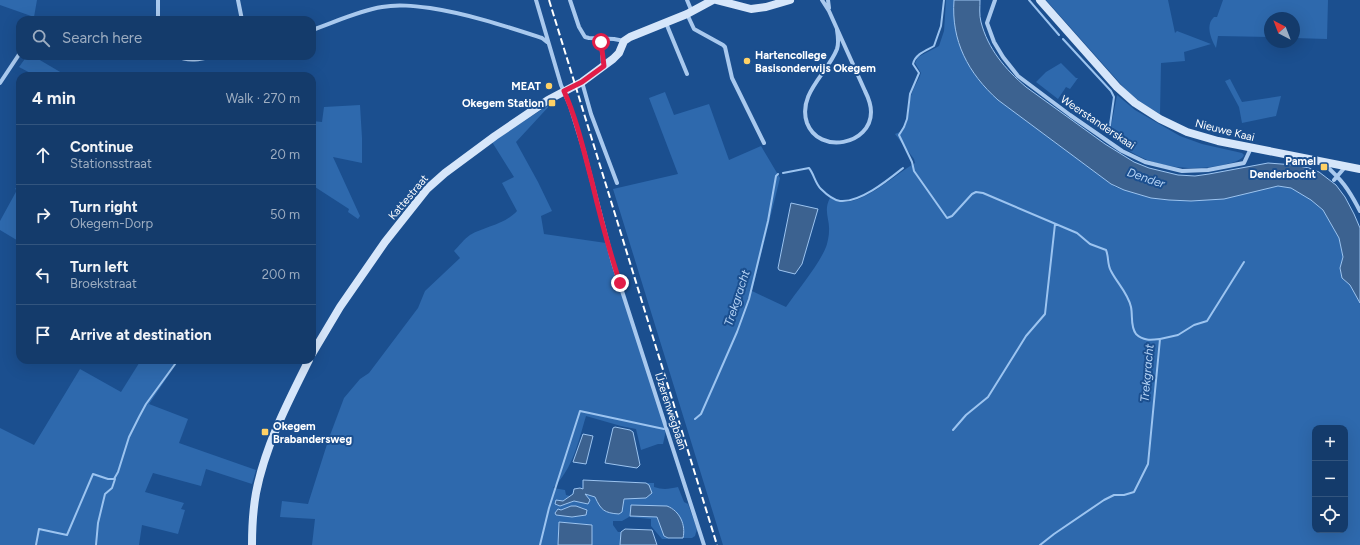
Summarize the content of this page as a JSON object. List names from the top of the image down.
{
  "streets": {
    "main road": ["Nieuwe Kaai", "Kattestraat"],
    "street": ["Weerstanderskaai", "IJzerenwegbaan"]
  },
  "crossings": [
    ["Weerstanderskaai", "Nieuwe Kaai"],
    ["Kattestraat", "IJzerenwegbaan"]
  ],
  "water": ["Dender", "Trekgracht"],
  "places": {
    "other": ["Hartencollege Basisonderwijs Okegem", "MEAT"],
    "transit": ["Okegem Station", "Pamel Denderbocht", "Okegem Brabandersweg"]
  },
  "north": "top left",
  "page": {
    "search": "Search here",
    "heading": ["4 min", "Walk · 270 m"],
    "list": [
      ["Continue", "Stationsstraat", "20 m"],
      ["Turn right", "Okegem-Dorp", "50 m"],
      ["Turn left", "Broekstraat", "200 m"],
      "Arrive at destination"
    ],
    "map_buttons": ["+", "−"]
  }
}
